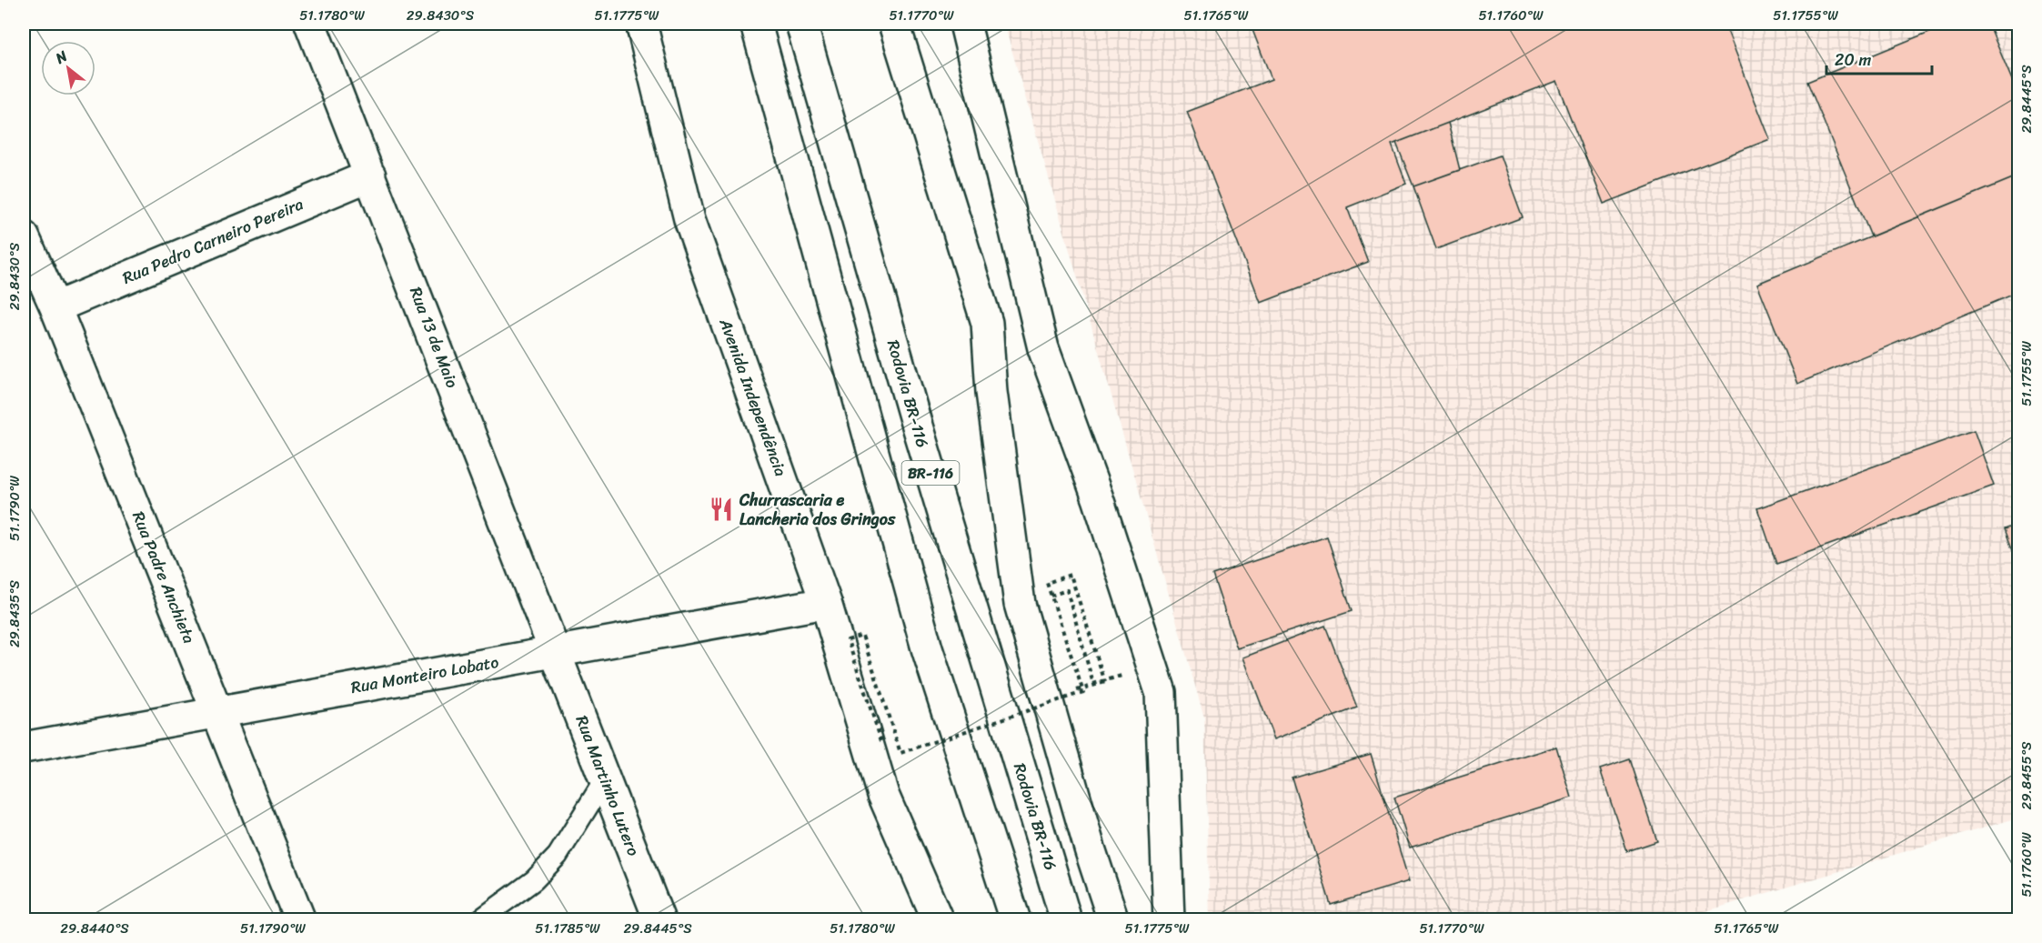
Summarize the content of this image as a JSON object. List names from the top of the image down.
{
  "streets": {
    "main road": [
      "Rua Pedro Carneiro Pereira",
      "Rua 13 de Maio",
      "Rodovia BR-116",
      "Avenida Independência",
      "BR-116",
      "Rua Padre Anchieta",
      "Rua Monteiro Lobato",
      "Rua Martinho Lutero"
    ]
  },
  "crossings": [
    ["Rua Pedro Carneiro Pereira", "Rua 13 de Maio"],
    ["Rua Pedro Carneiro Pereira", "Rua Padre Anchieta"],
    ["Rua 13 de Maio", "Rua Monteiro Lobato"],
    ["Rua 13 de Maio", "Rua Martinho Lutero"],
    ["Avenida Independência", "Rua Monteiro Lobato"],
    ["Rua Padre Anchieta", "Rua Monteiro Lobato"],
    ["Rua Monteiro Lobato", "Rua Martinho Lutero"]
  ],
  "places": {
    "restaurant": ["Churrascaria e Lancheria dos Gringos"]
  },
  "scale_bar": "20 m",
  "north": "top left",
  "coordinates": [
    "51.1780°W",
    "29.8430°S",
    "51.1775°W",
    "51.1770°W",
    "51.1765°W",
    "51.1760°W",
    "51.1755°W",
    "29.8445°S",
    "51.1790°W",
    "29.8435°S",
    "29.8455°S",
    "29.8440°S",
    "51.1785°W"
  ]
}
